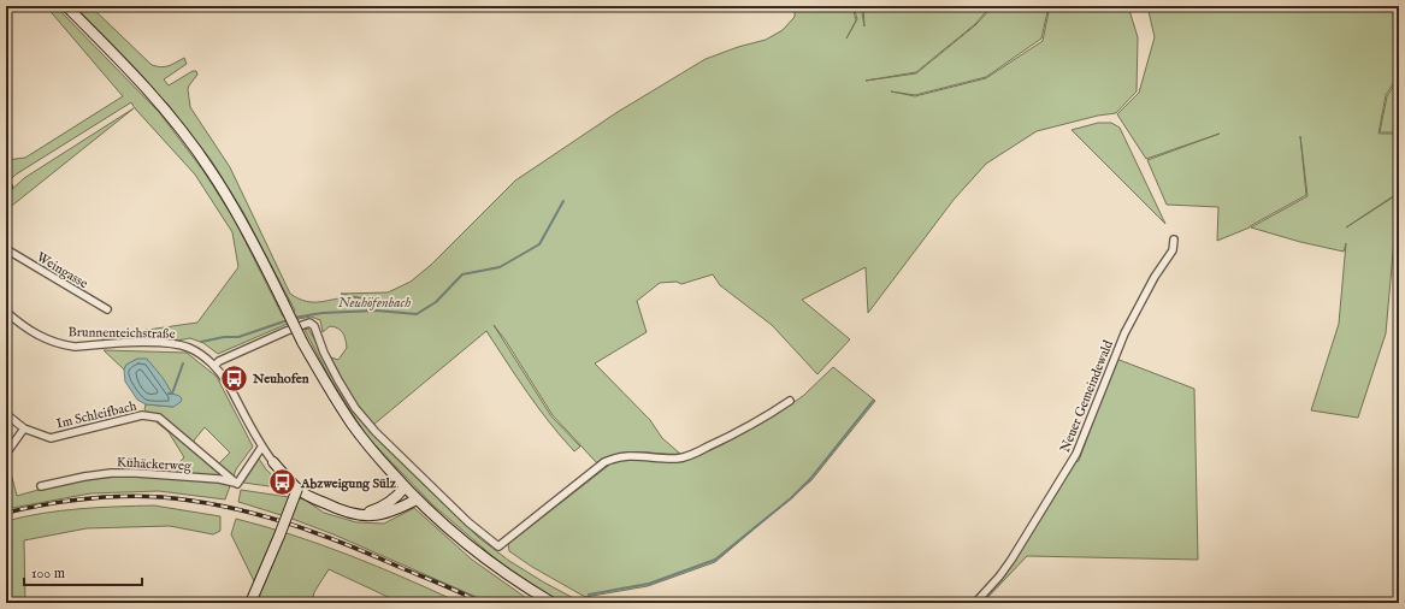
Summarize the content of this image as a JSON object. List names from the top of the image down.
{
  "streets": {
    "street": [
      "Weingasse",
      "Brunnenteichstraße",
      "Neuer Gemeindewald",
      "Im Schleifbach",
      "Kühäckerweg"
    ]
  },
  "crossings": [
    ["Im Schleifbach", "Kühäckerweg"]
  ],
  "water": ["Neuhöfenbach"],
  "places": {
    "bus stop": ["Neuhofen", "Abzweigung Sülz"]
  },
  "scale_bar": "100 m"
}
